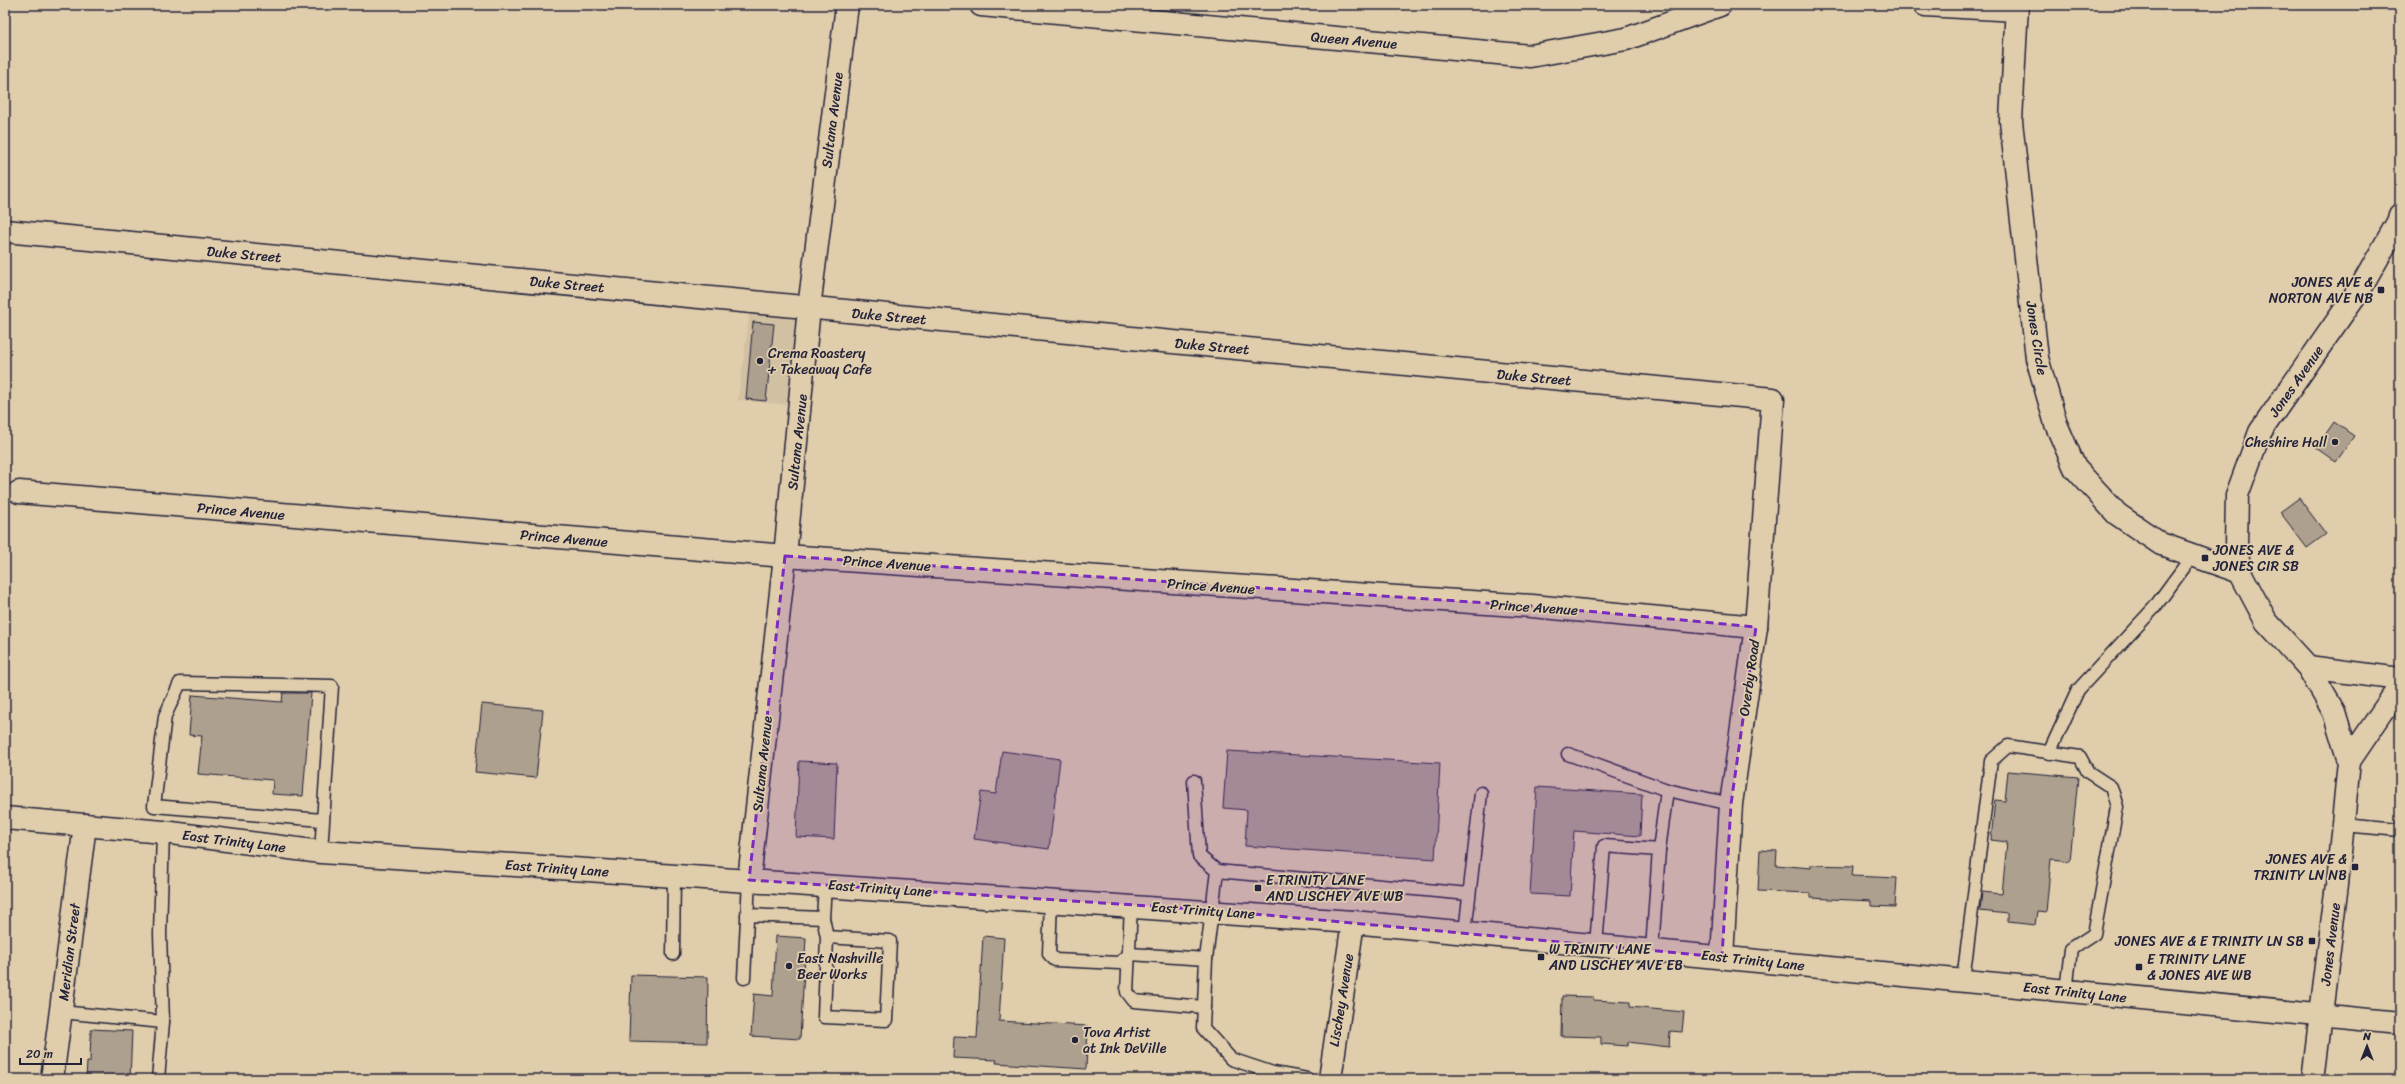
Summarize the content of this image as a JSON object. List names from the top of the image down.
{
  "streets": {
    "street": [
      "Queen Avenue",
      "Sultana Avenue",
      "Duke Street",
      "Jones Circle",
      "Jones Avenue",
      "Prince Avenue",
      "Overby Road",
      "East Trinity Lane",
      "Meridian Street",
      "Lischey Avenue"
    ]
  },
  "crossings": [
    ["Sultana Avenue", "Duke Street"],
    ["Sultana Avenue", "Prince Avenue"],
    ["Sultana Avenue", "East Trinity Lane"],
    ["Duke Street", "Overby Road"],
    ["Jones Circle", "Jones Avenue"],
    ["Jones Avenue", "East Trinity Lane"],
    ["Prince Avenue", "Overby Road"],
    ["Overby Road", "East Trinity Lane"],
    ["East Trinity Lane", "Meridian Street"],
    ["East Trinity Lane", "Lischey Avenue"]
  ],
  "places": {
    "transit": [
      "JONES AVE & NORTON AVE NB",
      "JONES AVE & JONES CIR SB",
      "JONES AVE & TRINITY LN NB",
      "E TRINITY LANE AND LISCHEY AVE WB",
      "JONES AVE & E TRINITY LN SB",
      "W TRINITY LANE AND LISCHEY AVE EB",
      "E TRINITY LANE & JONES AVE WB"
    ],
    "other": [
      "Crema Roastery + Takeaway Cafe",
      "Cheshire Hall",
      "East Nashville Beer Works",
      "Tova Artist at Ink DeVille"
    ]
  },
  "scale_bar": "20 m",
  "north": "top"
}
